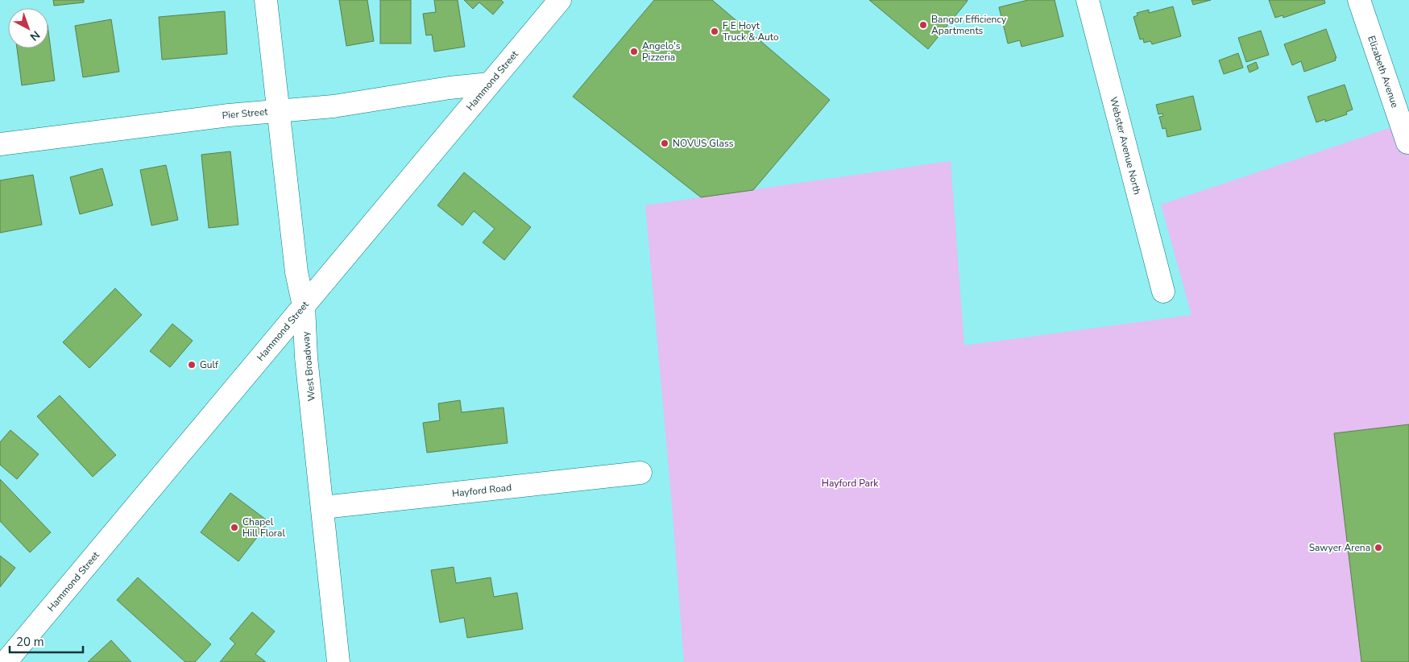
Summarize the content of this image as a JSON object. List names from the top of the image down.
{
  "streets": {
    "street": [
      "Elizabeth Avenue",
      "Hammond Street",
      "Pier Street",
      "Webster Avenue North",
      "West Broadway",
      "Hayford Road"
    ]
  },
  "crossings": [
    ["Hammond Street", "Pier Street"],
    ["Hammond Street", "West Broadway"],
    ["Pier Street", "West Broadway"],
    ["West Broadway", "Hayford Road"]
  ],
  "parks": ["Hayford Park"],
  "places": [
    "Bangor Efficiency Apartments",
    "F E Hoyt Truck & Auto",
    "Angelo's Pizzeria",
    "NOVUS Glass",
    "Gulf",
    "Chapel Hill Floral",
    "Sawyer Arena"
  ],
  "scale_bar": "20 m",
  "north": "bottom right"
}
